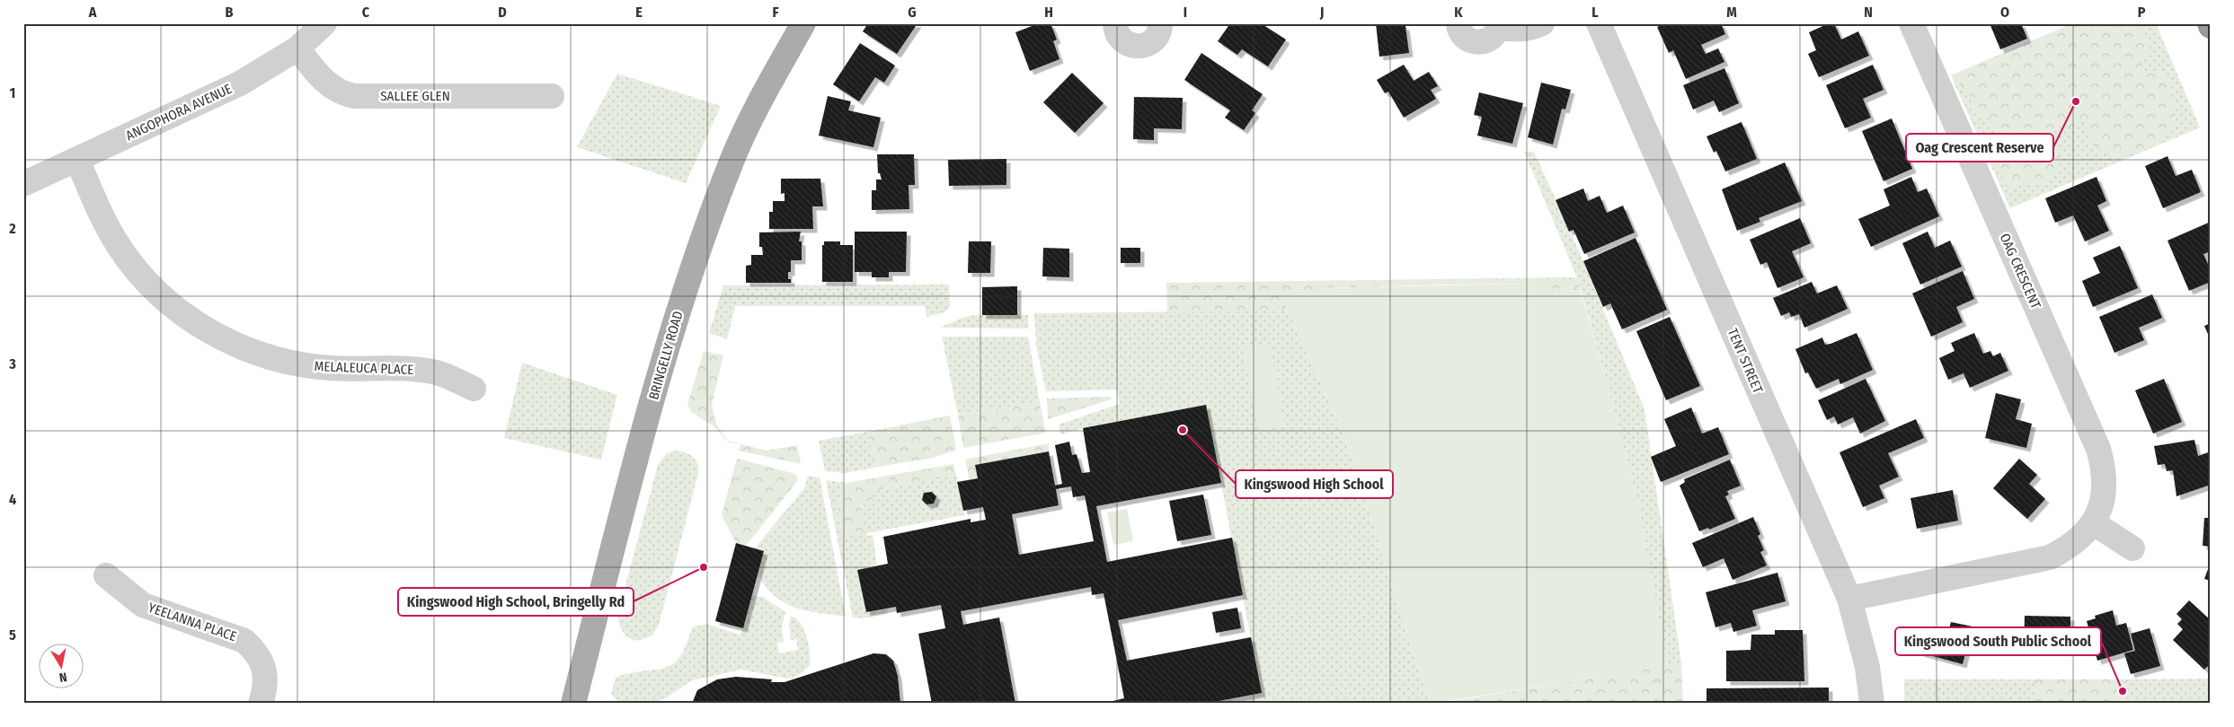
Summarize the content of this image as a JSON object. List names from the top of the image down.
{
  "streets": {
    "main road": ["BRINGELLY ROAD"],
    "street": [
      "SALLEE GLEN",
      "ANGOPHORA AVENUE",
      "OAG CRESCENT",
      "TENT STREET",
      "MELALEUCA PLACE",
      "YEELANNA PLACE"
    ]
  },
  "crossings": [
    ["SALLEE GLEN", "ANGOPHORA AVENUE"],
    ["ANGOPHORA AVENUE", "MELALEUCA PLACE"],
    ["OAG CRESCENT", "TENT STREET"]
  ],
  "places": [
    "Oag Crescent Reserve",
    "Kingswood High School",
    "Kingswood High School, Bringelly Rd",
    "Kingswood South Public School"
  ],
  "north": "bottom",
  "grid": {
    "columns": [
      "A",
      "B",
      "C",
      "D",
      "E",
      "F",
      "G",
      "H",
      "I",
      "J",
      "K",
      "L",
      "M",
      "N",
      "O",
      "P"
    ],
    "rows": [
      "1",
      "2",
      "3",
      "4",
      "5"
    ]
  }
}
